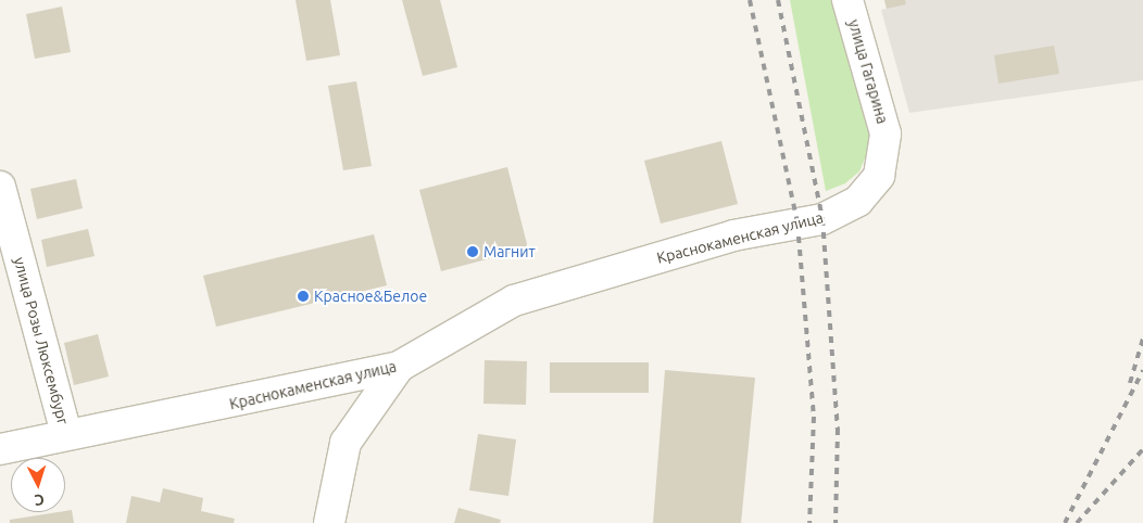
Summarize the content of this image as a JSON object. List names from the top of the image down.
{
  "streets": {
    "street": ["улица Гагарина", "Краснокаменская улица", "улица Розы Люксембург"]
  },
  "crossings": [
    ["улица Гагарина", "Краснокаменская улица"],
    ["Краснокаменская улица", "улица Розы Люксембург"]
  ],
  "places": ["Магнит", "Красное&Белое"],
  "north": "bottom"
}
